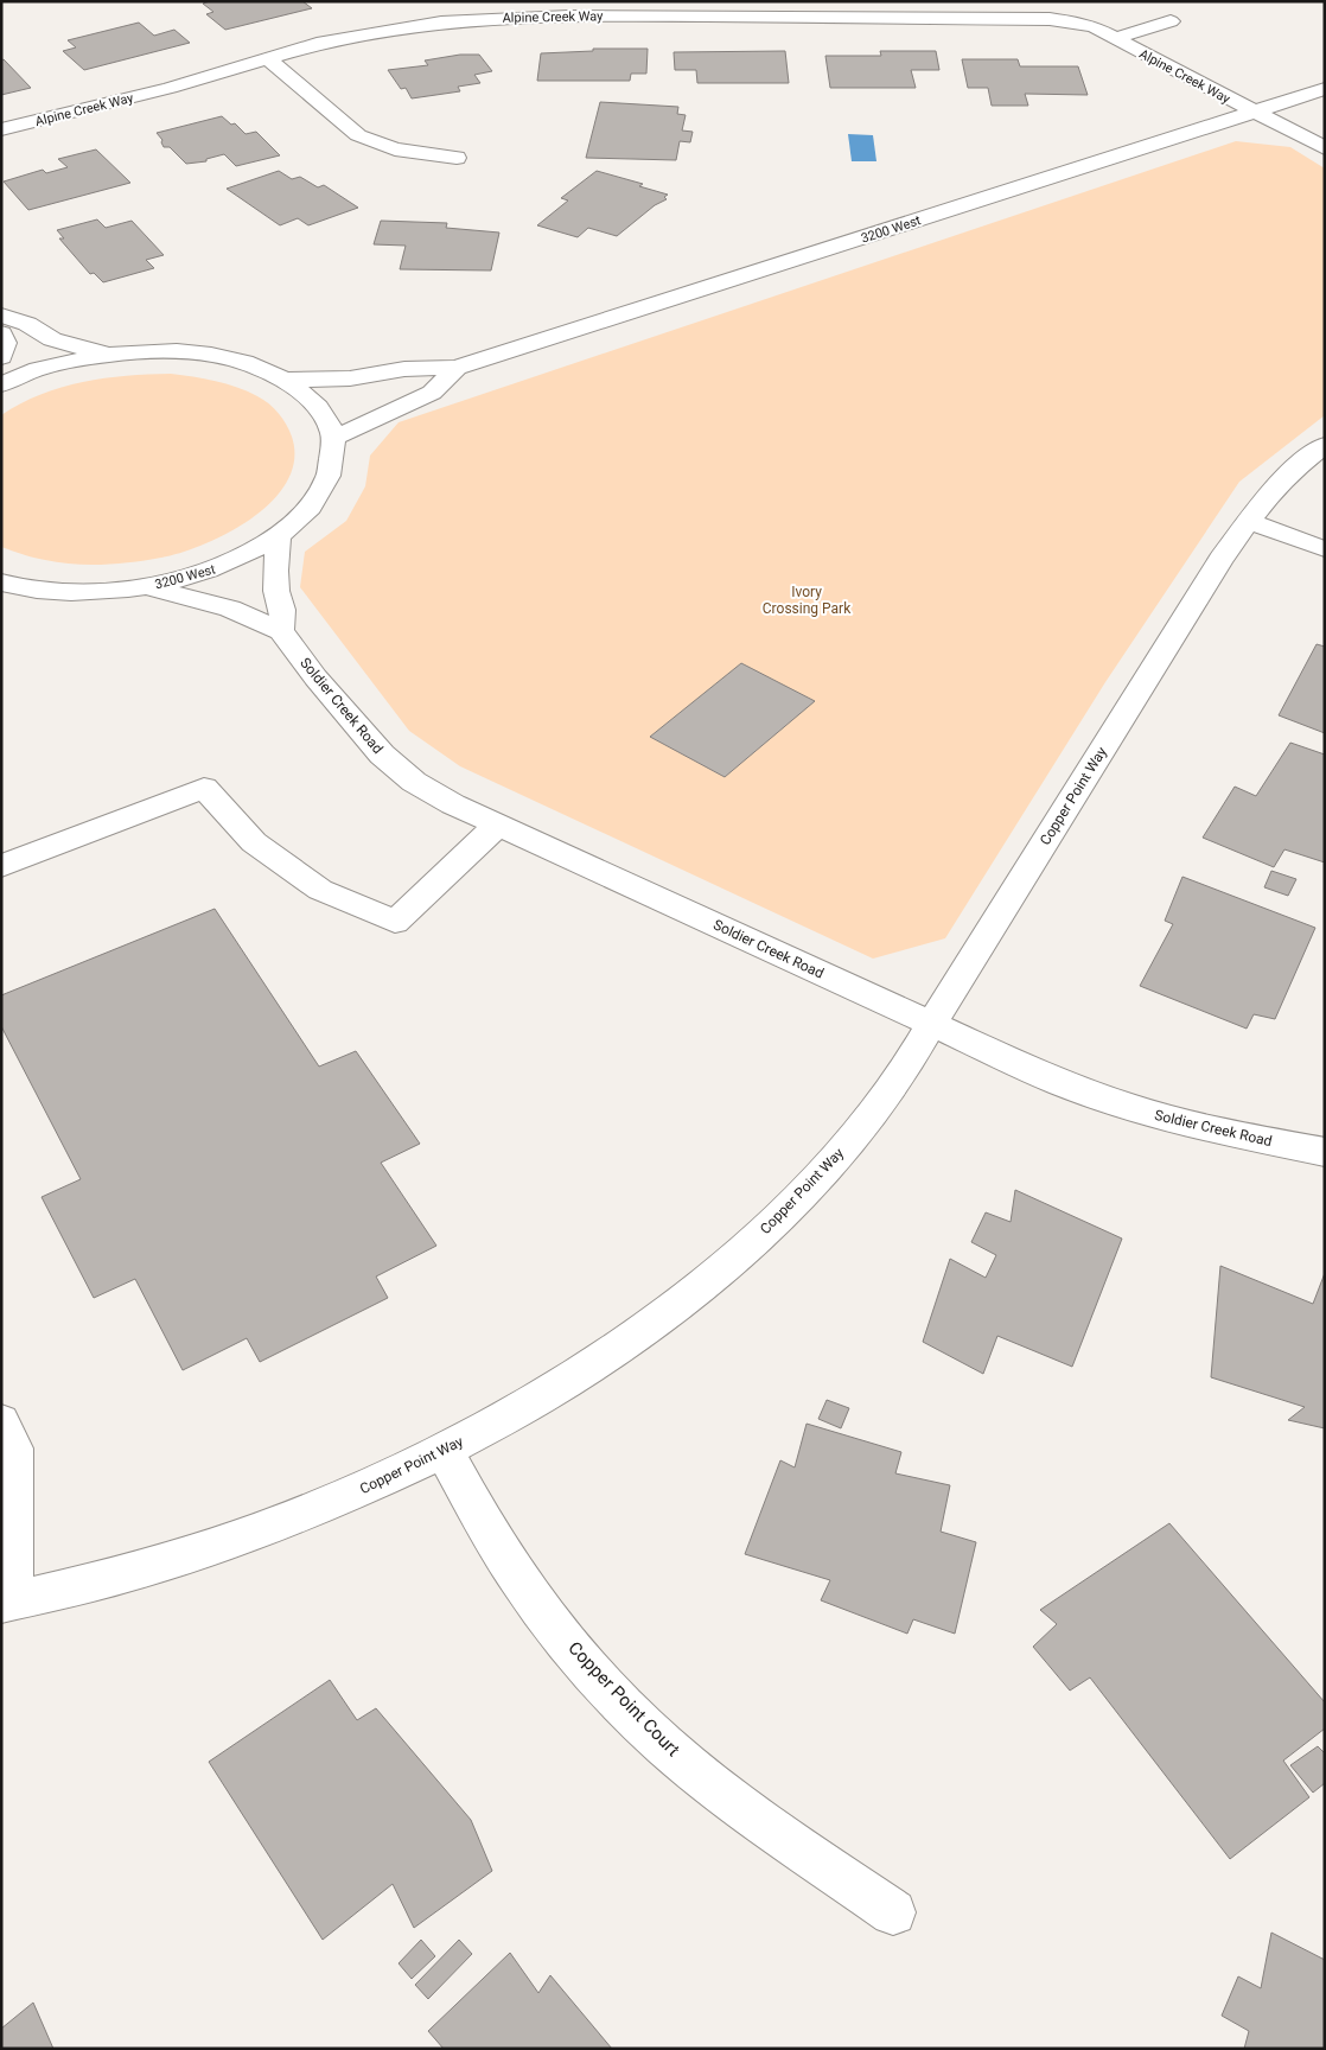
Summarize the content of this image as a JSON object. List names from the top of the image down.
{
  "streets": {
    "street": [
      "Alpine Creek Way",
      "3200 West",
      "Soldier Creek Road",
      "Copper Point Way",
      "Copper Point Court"
    ]
  },
  "crossings": [
    ["Alpine Creek Way", "3200 West"],
    ["3200 West", "Soldier Creek Road"],
    ["Soldier Creek Road", "Copper Point Way"],
    ["Copper Point Way", "Copper Point Court"]
  ],
  "parks": ["Ivory Crossing Park"]
}
